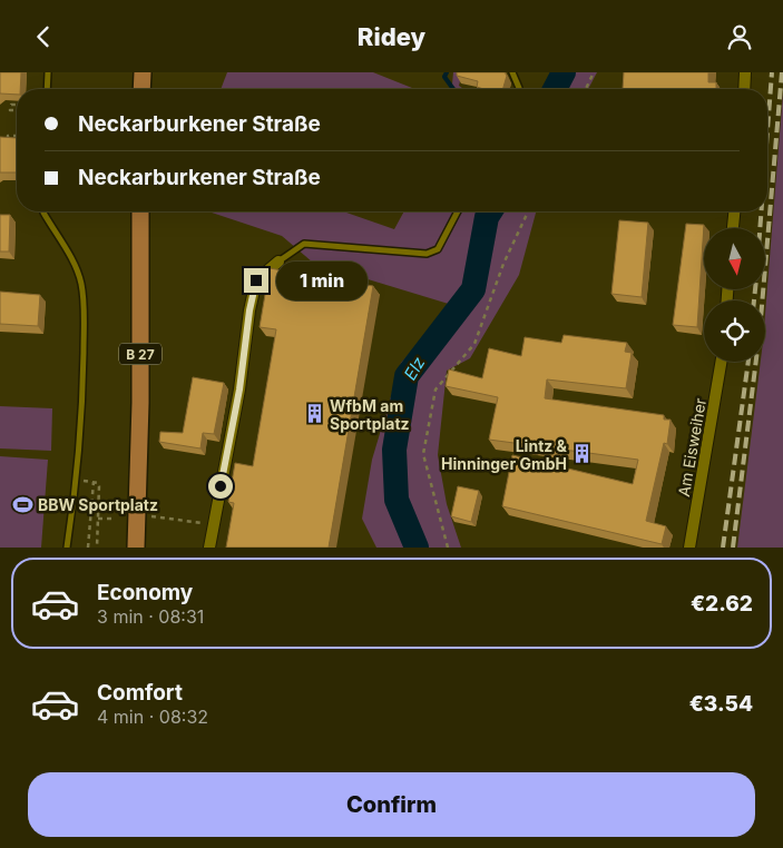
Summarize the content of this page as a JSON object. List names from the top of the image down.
{
  "streets": {
    "main road": ["B 27"],
    "street": ["Am Eisweiher"]
  },
  "water": ["Elz"],
  "places": {
    "building": ["WfbM am Sportplatz", "Lintz & Hinninger GmbH"],
    "sports": ["BBW Sportplatz"]
  },
  "north": "bottom",
  "page": {
    "header": "Ridey",
    "banner": ["Neckarburkener Straße", "Neckarburkener Straße"],
    "bubble": "1 min",
    "list": [
      {
        "name": "Economy",
        "note": "3 min · 08:31",
        "value": "€2.62"
      },
      {
        "name": "Comfort",
        "note": "4 min · 08:32",
        "value": "€3.54"
      }
    ],
    "buttons": "Confirm"
  }
}
